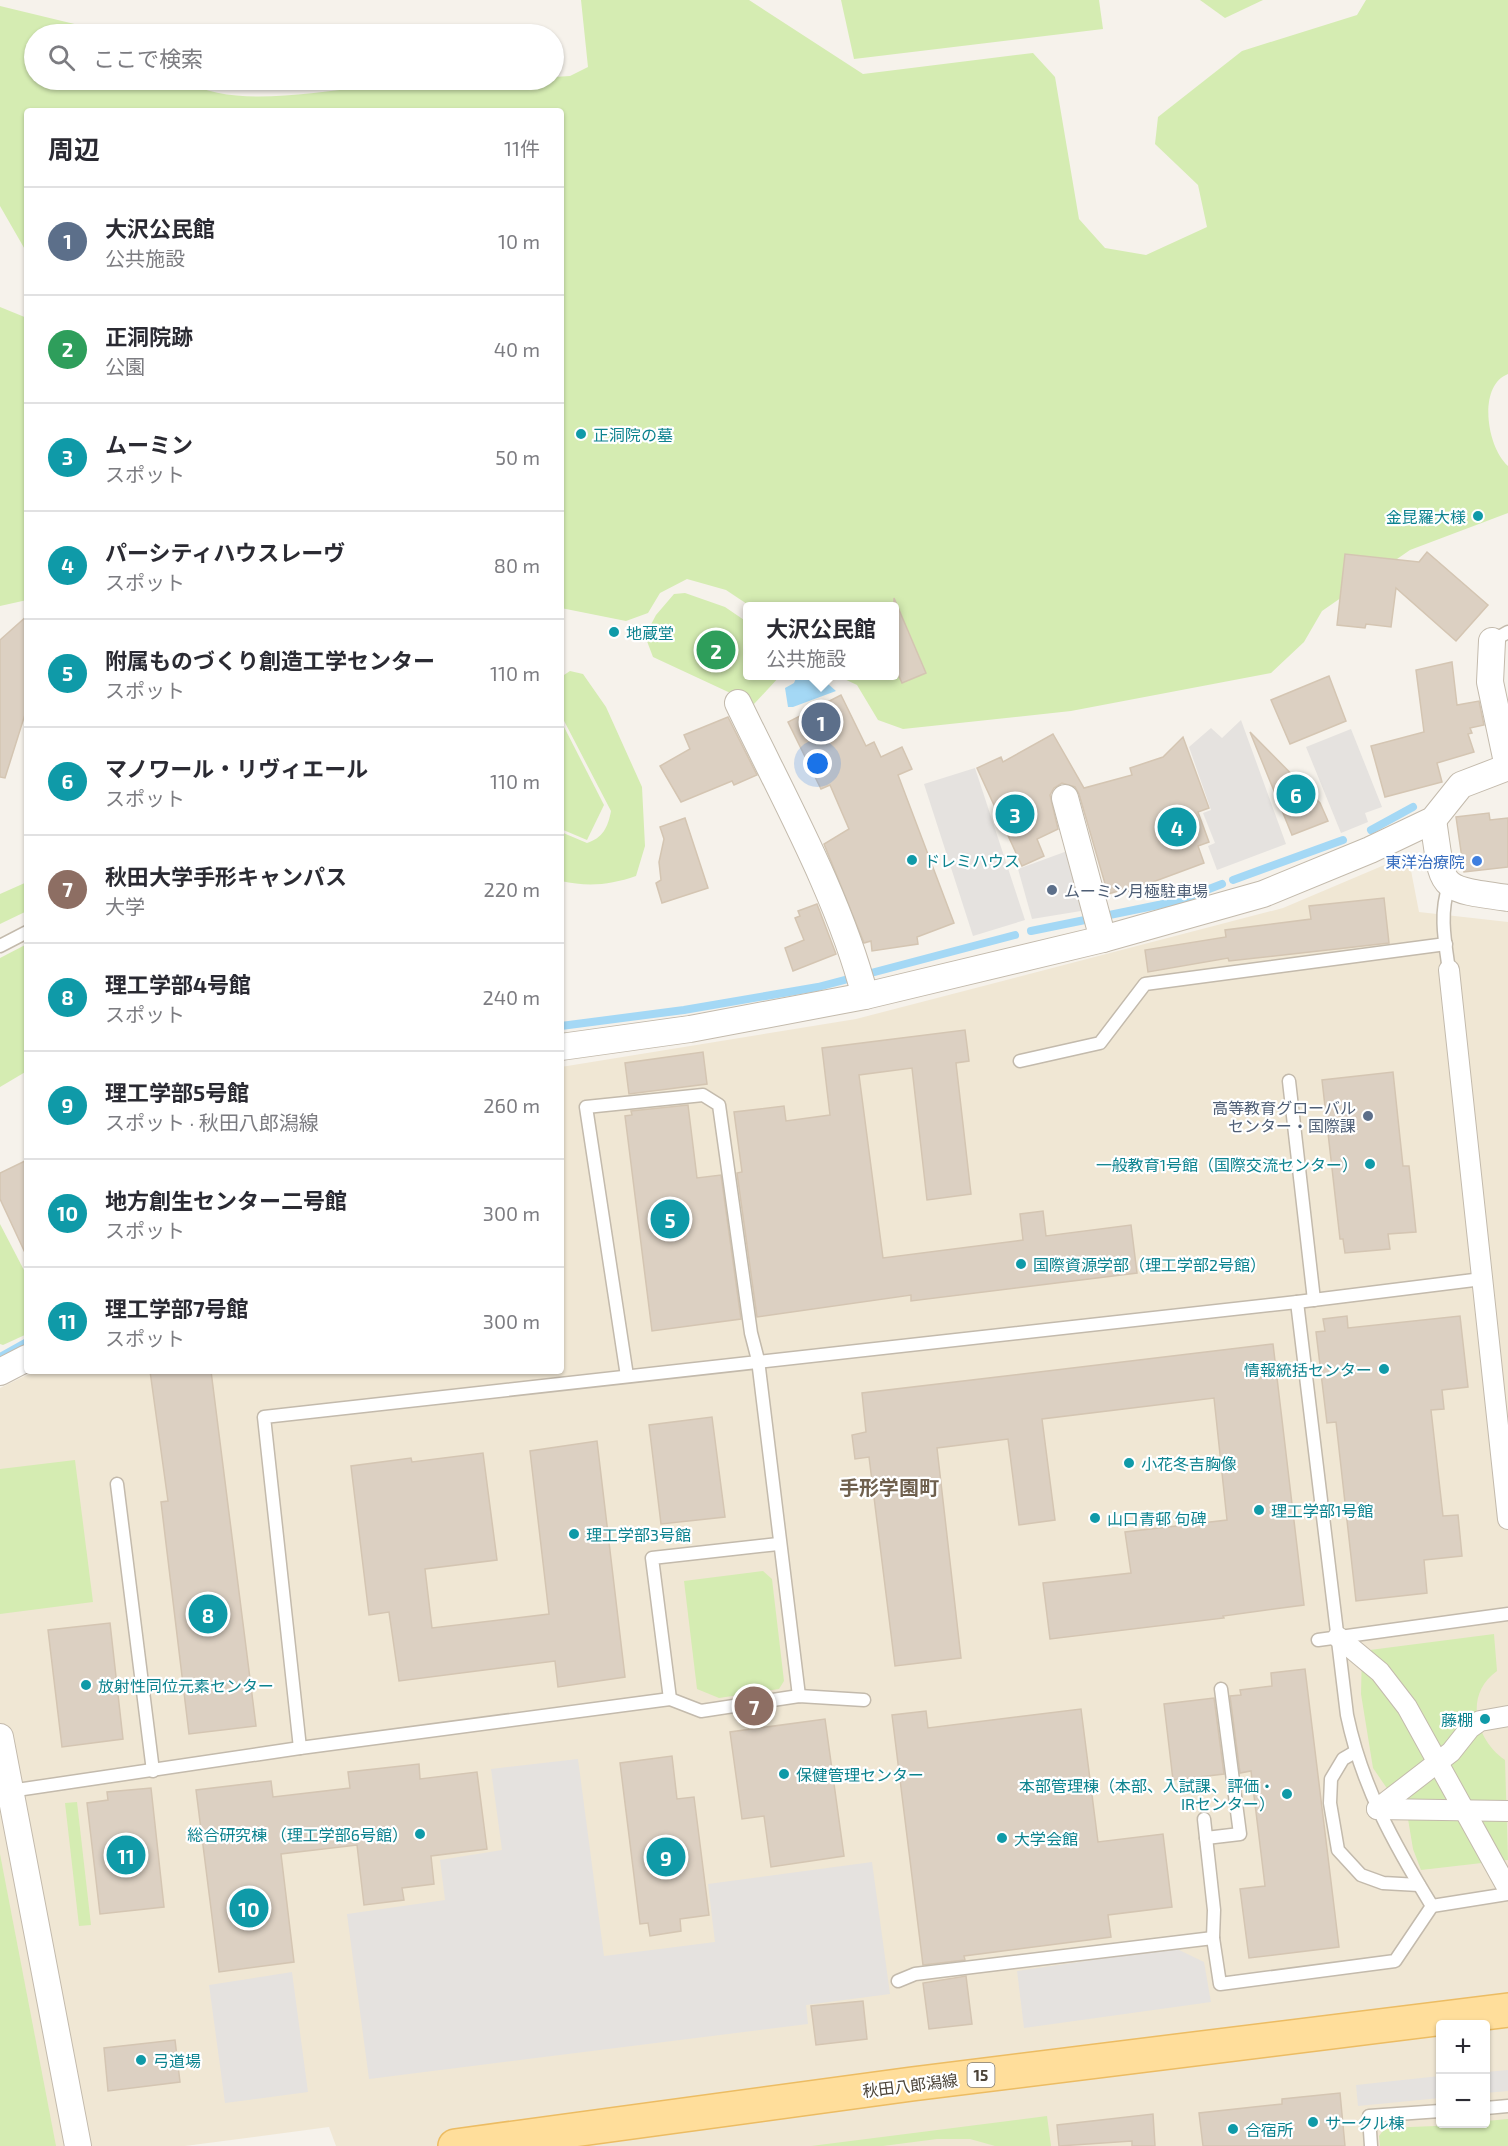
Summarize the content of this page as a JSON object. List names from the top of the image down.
{
  "streets": {
    "main road": ["15", "秋田八郎潟線"]
  },
  "districts": ["手形学園町"],
  "places": [
    "正洞院の墓",
    "金昆羅大様",
    "地蔵堂",
    "ドレミハウス",
    "東洋治療院",
    "ムーミン月極駐車場",
    "高等教育グローバル センター・国際課",
    "一般教育1号館（国際交流センター）",
    "国際資源学部（理工学部2号館）",
    "情報統括センター",
    "小花冬吉胸像",
    "理工学部1号館",
    "山口青邨 句碑",
    "理工学部3号館",
    "放射性同位元素センター",
    "藤棚",
    "保健管理センター",
    "本部管理棟（本部、入試課、評価・ IRセンター）",
    "総合研究棟 （理工学部6号館）",
    "大学会館",
    "弓道場",
    "サークル棟",
    "合宿所"
  ],
  "page": {
    "search": "ここで検索",
    "heading": ["周辺", "11件"],
    "list": [
      {
        "mark": "1",
        "name": "大沢公民館",
        "note": "公共施設",
        "value": "10 m"
      },
      {
        "mark": "2",
        "name": "正洞院跡",
        "note": "公園",
        "value": "40 m"
      },
      {
        "mark": "3",
        "name": "ムーミン",
        "note": "スポット",
        "value": "50 m"
      },
      {
        "mark": "4",
        "name": "パーシティハウスレーヴ",
        "note": "スポット",
        "value": "80 m"
      },
      {
        "mark": "5",
        "name": "附属ものづくり創造工学センター",
        "note": "スポット",
        "value": "110 m"
      },
      {
        "mark": "6",
        "name": "マノワール・リヴィエール",
        "note": "スポット",
        "value": "110 m"
      },
      {
        "mark": "7",
        "name": "秋田大学手形キャンパス",
        "note": "大学",
        "value": "220 m"
      },
      {
        "mark": "8",
        "name": "理工学部4号館",
        "note": "スポット",
        "value": "240 m"
      },
      {
        "mark": "9",
        "name": "理工学部5号館",
        "note": "スポット · 秋田八郎潟線",
        "value": "260 m"
      },
      {
        "mark": "10",
        "name": "地方創生センター二号館",
        "note": "スポット",
        "value": "300 m"
      },
      {
        "mark": "11",
        "name": "理工学部7号館",
        "note": "スポット",
        "value": "300 m"
      }
    ],
    "popup": ["大沢公民館", "公共施設"],
    "pins": [
      "2",
      "1",
      "6",
      "3",
      "4",
      "5",
      "8",
      "7",
      "11",
      "9",
      "10"
    ],
    "map_buttons": ["+", "−"]
  }
}
